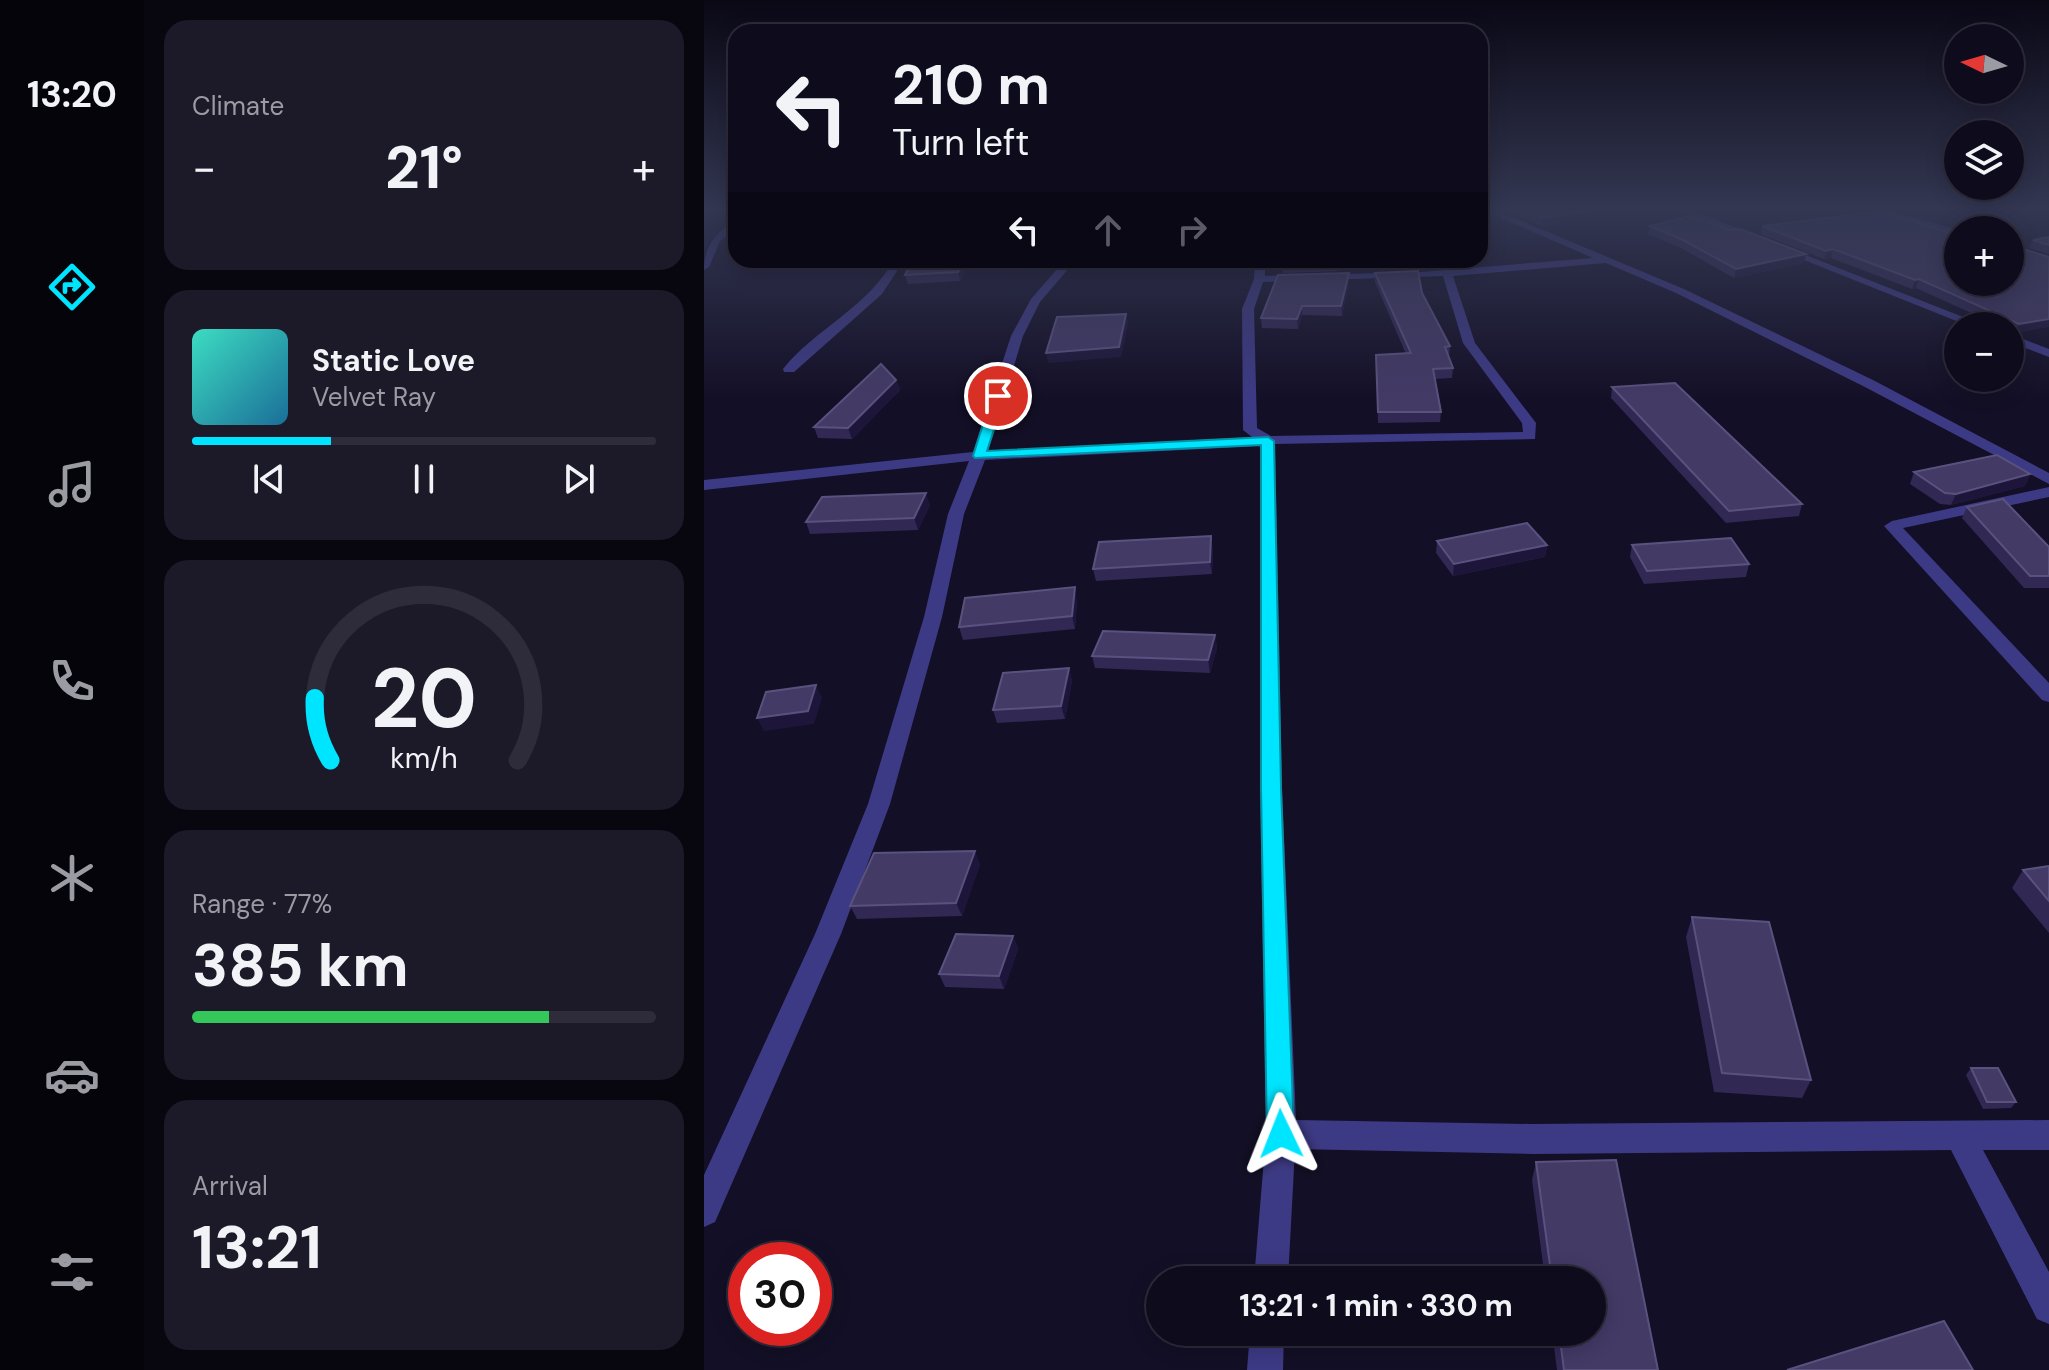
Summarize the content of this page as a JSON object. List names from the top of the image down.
{
  "north": "left",
  "page": {
    "tabs": "13:20",
    "tile": [
      "Climate",
      ["Range · 77%", "385 km"],
      ["Arrival", "13:21"]
    ],
    "map_buttons": ["+", "−"],
    "turn": ["210 m", "Turn left"],
    "heat": ["−", "21°", "+"],
    "song": ["Static Love", "Velvet Ray"],
    "limit": "30",
    "trip": "13:21 · 1 min · 330 m",
    "gauge": ["20", "km/h"]
  }
}
